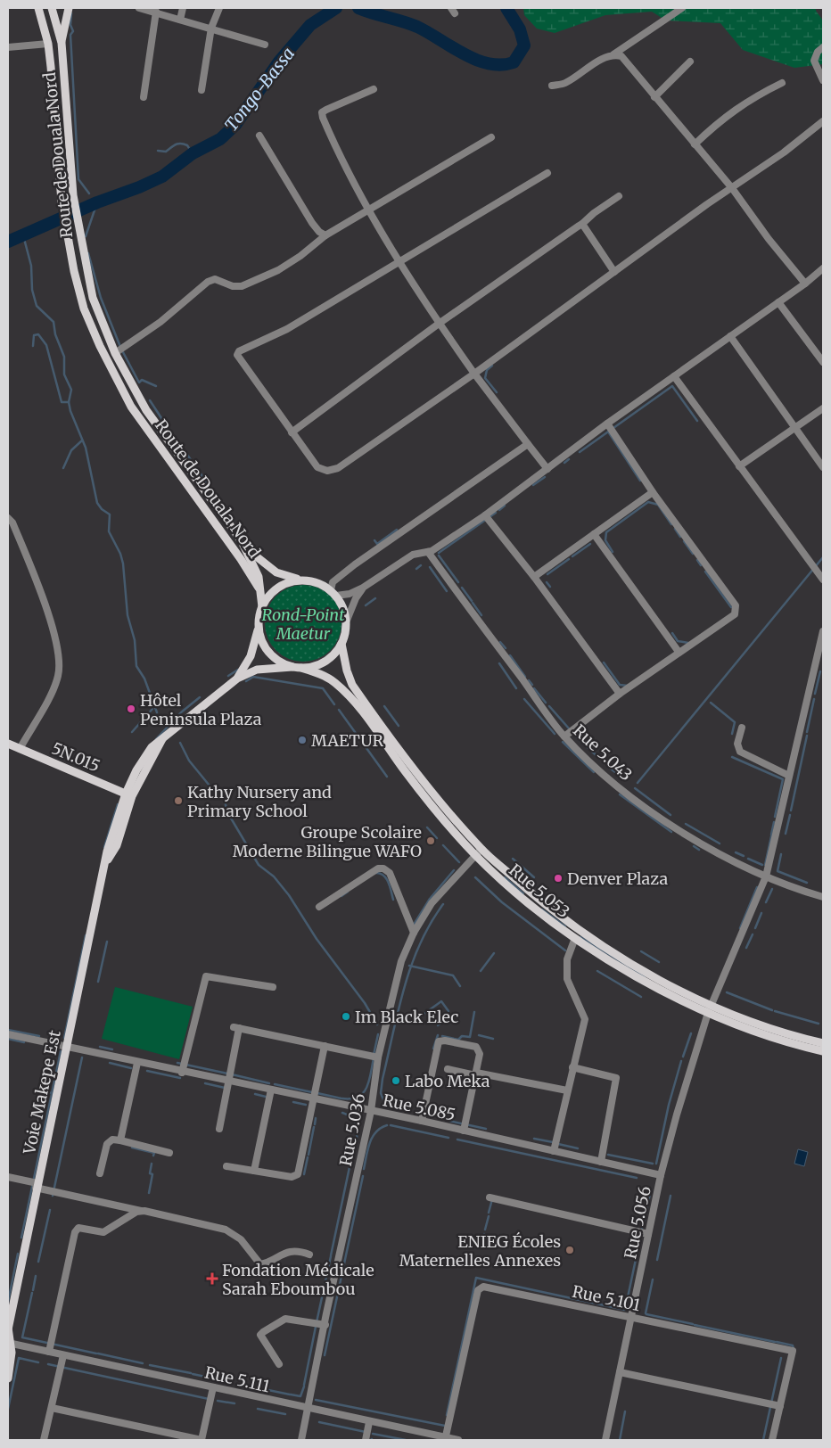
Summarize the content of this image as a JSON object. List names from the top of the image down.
{
  "streets": {
    "main road": [
      "Route de Douala Nord",
      "5N.015",
      "Rue 5.053",
      "Voie Makepe Est"
    ],
    "street": [
      "Rue 5.043",
      "Rue 5.085",
      "Rue 5.036",
      "Rue 5.056",
      "Rue 5.101",
      "Rue 5.111"
    ]
  },
  "crossings": [
    ["Rue 5.043", "Rue 5.056"],
    ["5N.015", "Voie Makepe Est"],
    ["Rue 5.053", "Rue 5.036"],
    ["Rue 5.053", "Rue 5.056"],
    ["Voie Makepe Est", "Rue 5.085"],
    ["Voie Makepe Est", "Rue 5.111"],
    ["Rue 5.085", "Rue 5.036"],
    ["Rue 5.085", "Rue 5.056"],
    ["Rue 5.036", "Rue 5.111"],
    ["Rue 5.056", "Rue 5.101"],
    ["Rue 5.101", "Rue 5.111"]
  ],
  "water": ["Tongo-Bassa"],
  "parks": ["Rond-Point Maetur"],
  "places": {
    "other": [
      "Hôtel Peninsula Plaza",
      "MAETUR",
      "Kathy Nursery and Primary School",
      "Groupe Scolaire Moderne Bilingue WAFO",
      "Denver Plaza",
      "Im Black Elec",
      "Labo Meka",
      "ENIEG Écoles Maternelles Annexes"
    ],
    "health": ["Fondation Médicale Sarah Eboumbou"]
  }
}
